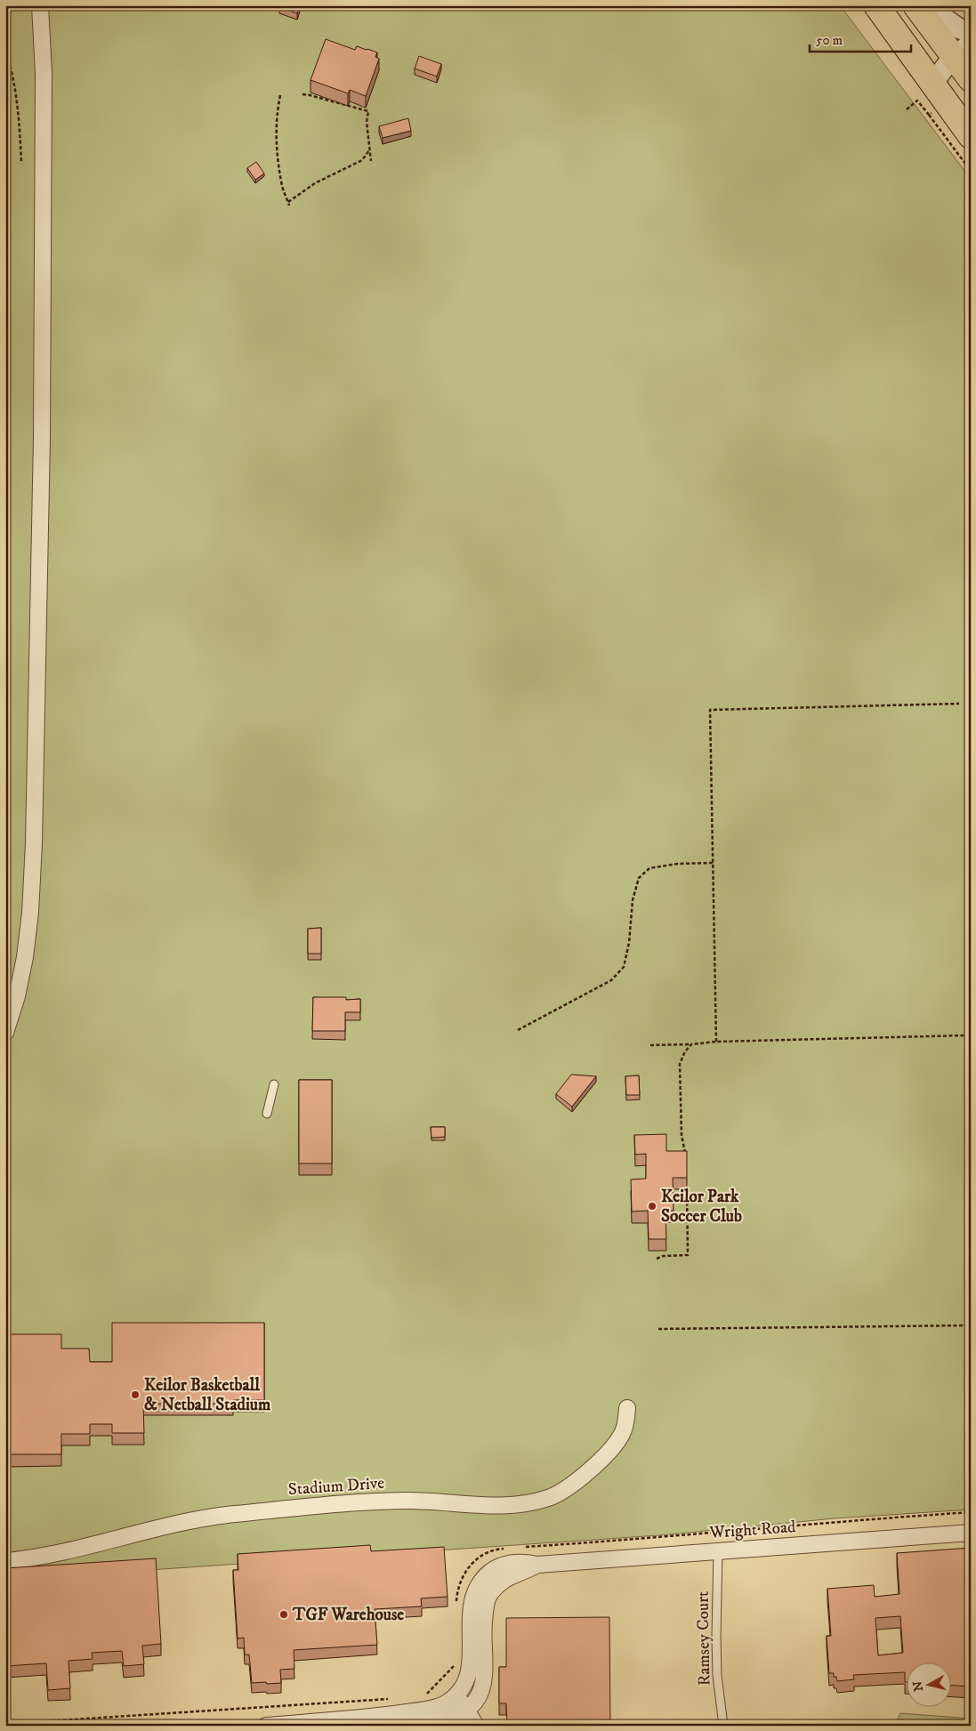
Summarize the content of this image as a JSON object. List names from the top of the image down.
{
  "streets": {
    "street": ["Stadium Drive", "Wright Road"],
    "lane": ["Ramsey Court"]
  },
  "crossings": [
    ["Wright Road", "Ramsey Court"]
  ],
  "places": ["Keilor Park Soccer Club", "Keilor Basketball & Netball Stadium", "TGF Warehouse"],
  "scale_bar": "50 m",
  "north": "left"
}
